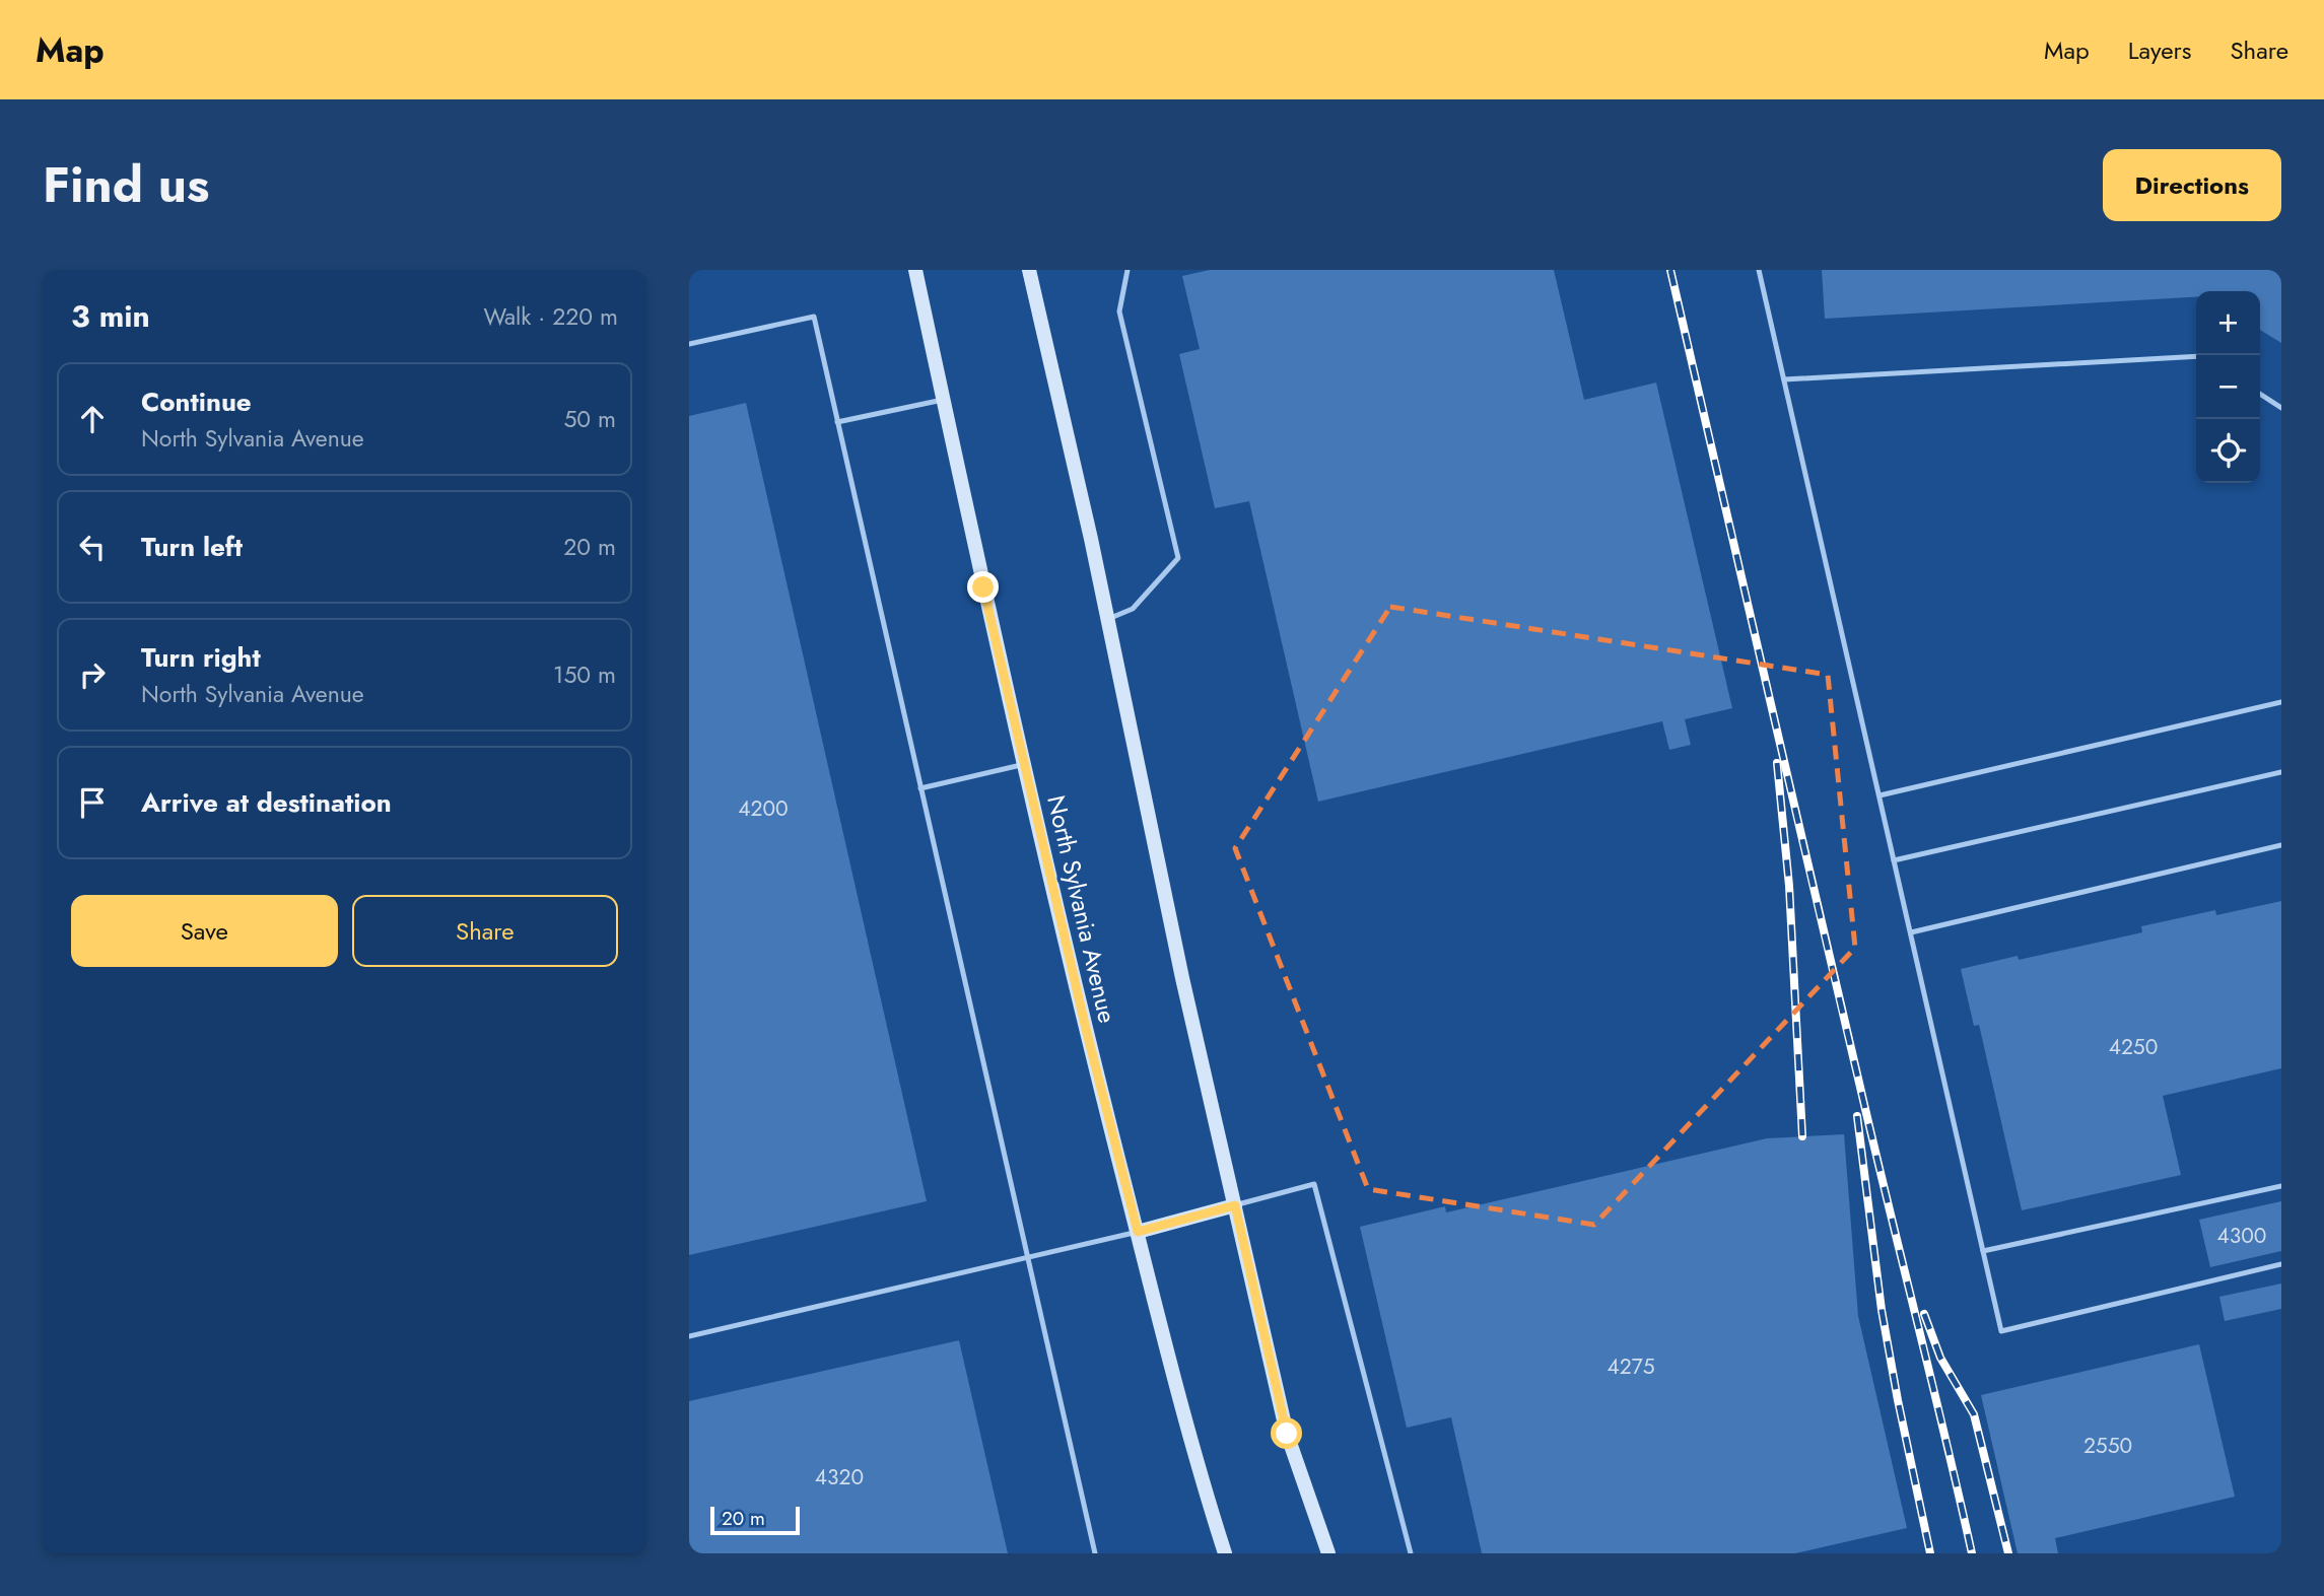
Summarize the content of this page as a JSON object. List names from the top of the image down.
{
  "streets": {
    "main road": ["North Sylvania Avenue"]
  },
  "house_numbers": [
    "4200",
    "4250",
    "4300",
    "4275",
    "2550",
    "4320"
  ],
  "scale_bar": "20 m",
  "page": {
    "header": "Map",
    "nav": ["Map", "Layers", "Share"],
    "title": "Find us",
    "buttons": [
      "Directions",
      ["Save", "Share"]
    ],
    "heading": ["3 min", "Walk · 220 m"],
    "map_buttons": ["+", "−"],
    "list": [
      ["Continue", "North Sylvania Avenue", "50 m"],
      ["Turn left", "20 m"],
      ["Turn right", "North Sylvania Avenue", "150 m"],
      "Arrive at destination"
    ],
    "scale": "20 m"
  }
}
